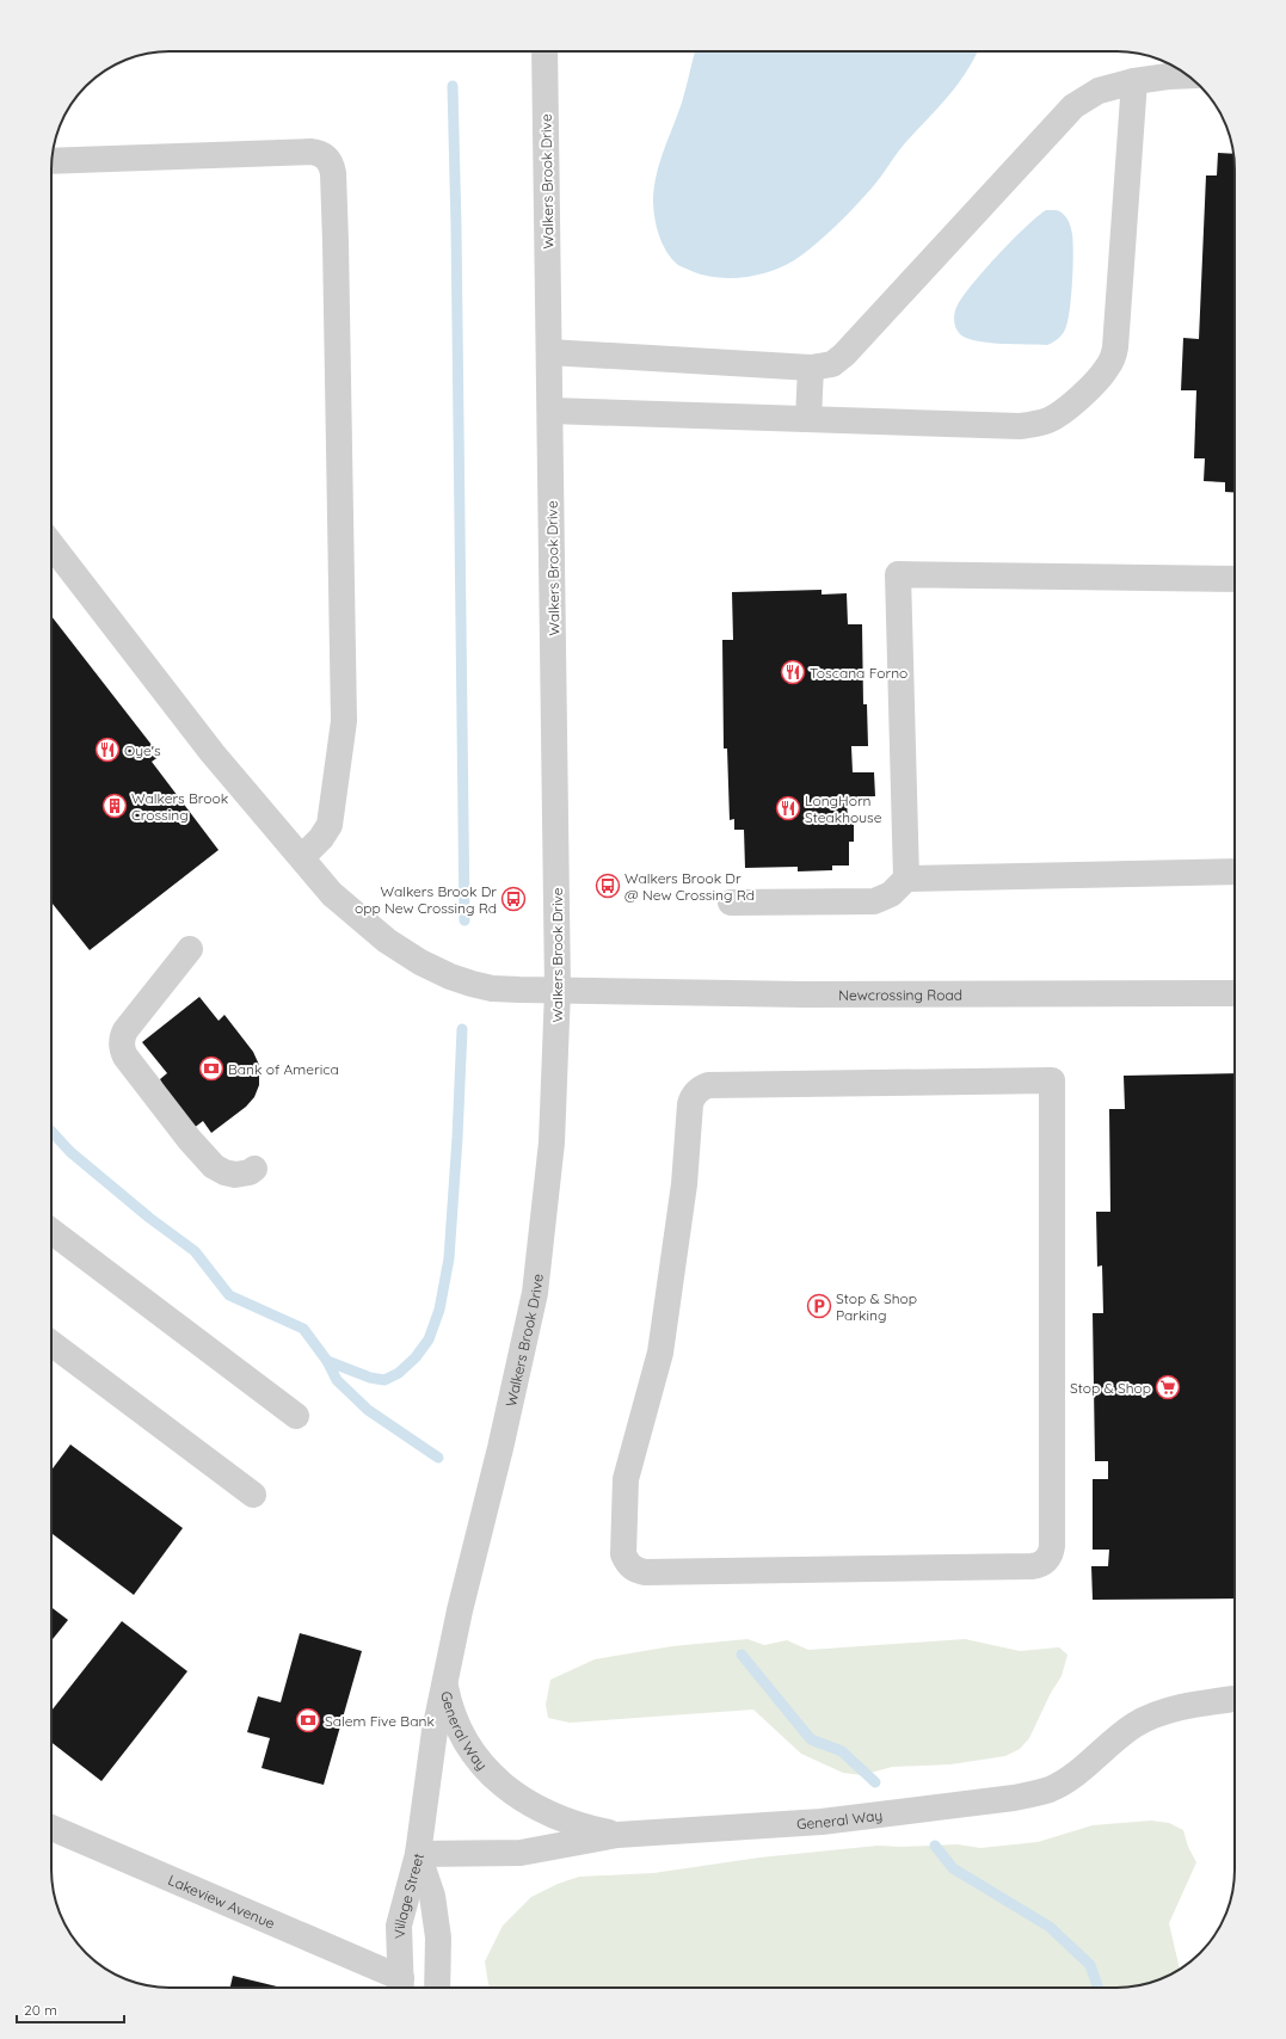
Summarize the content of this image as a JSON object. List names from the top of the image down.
{
  "streets": {
    "street": [
      "Walkers Brook Drive",
      "Newcrossing Road",
      "General Way",
      "Lakeview Avenue",
      "Village Street"
    ]
  },
  "crossings": [
    ["Walkers Brook Drive", "Newcrossing Road"],
    ["Walkers Brook Drive", "General Way"],
    ["Walkers Brook Drive", "Village Street"],
    ["General Way", "Village Street"],
    ["Lakeview Avenue", "Village Street"]
  ],
  "places": {
    "restaurant": ["Toscana Forno", "Oye's", "LongHorn Steakhouse"],
    "building": ["Walkers Brook Crossing"],
    "bus stop": ["Walkers Brook Dr @ New Crossing Rd", "Walkers Brook Dr opp New Crossing Rd"],
    "bank": ["Bank of America", "Salem Five Bank"],
    "parking": ["Stop & Shop Parking"],
    "supermarket": ["Stop & Shop"]
  },
  "scale_bar": "20 m"
}
